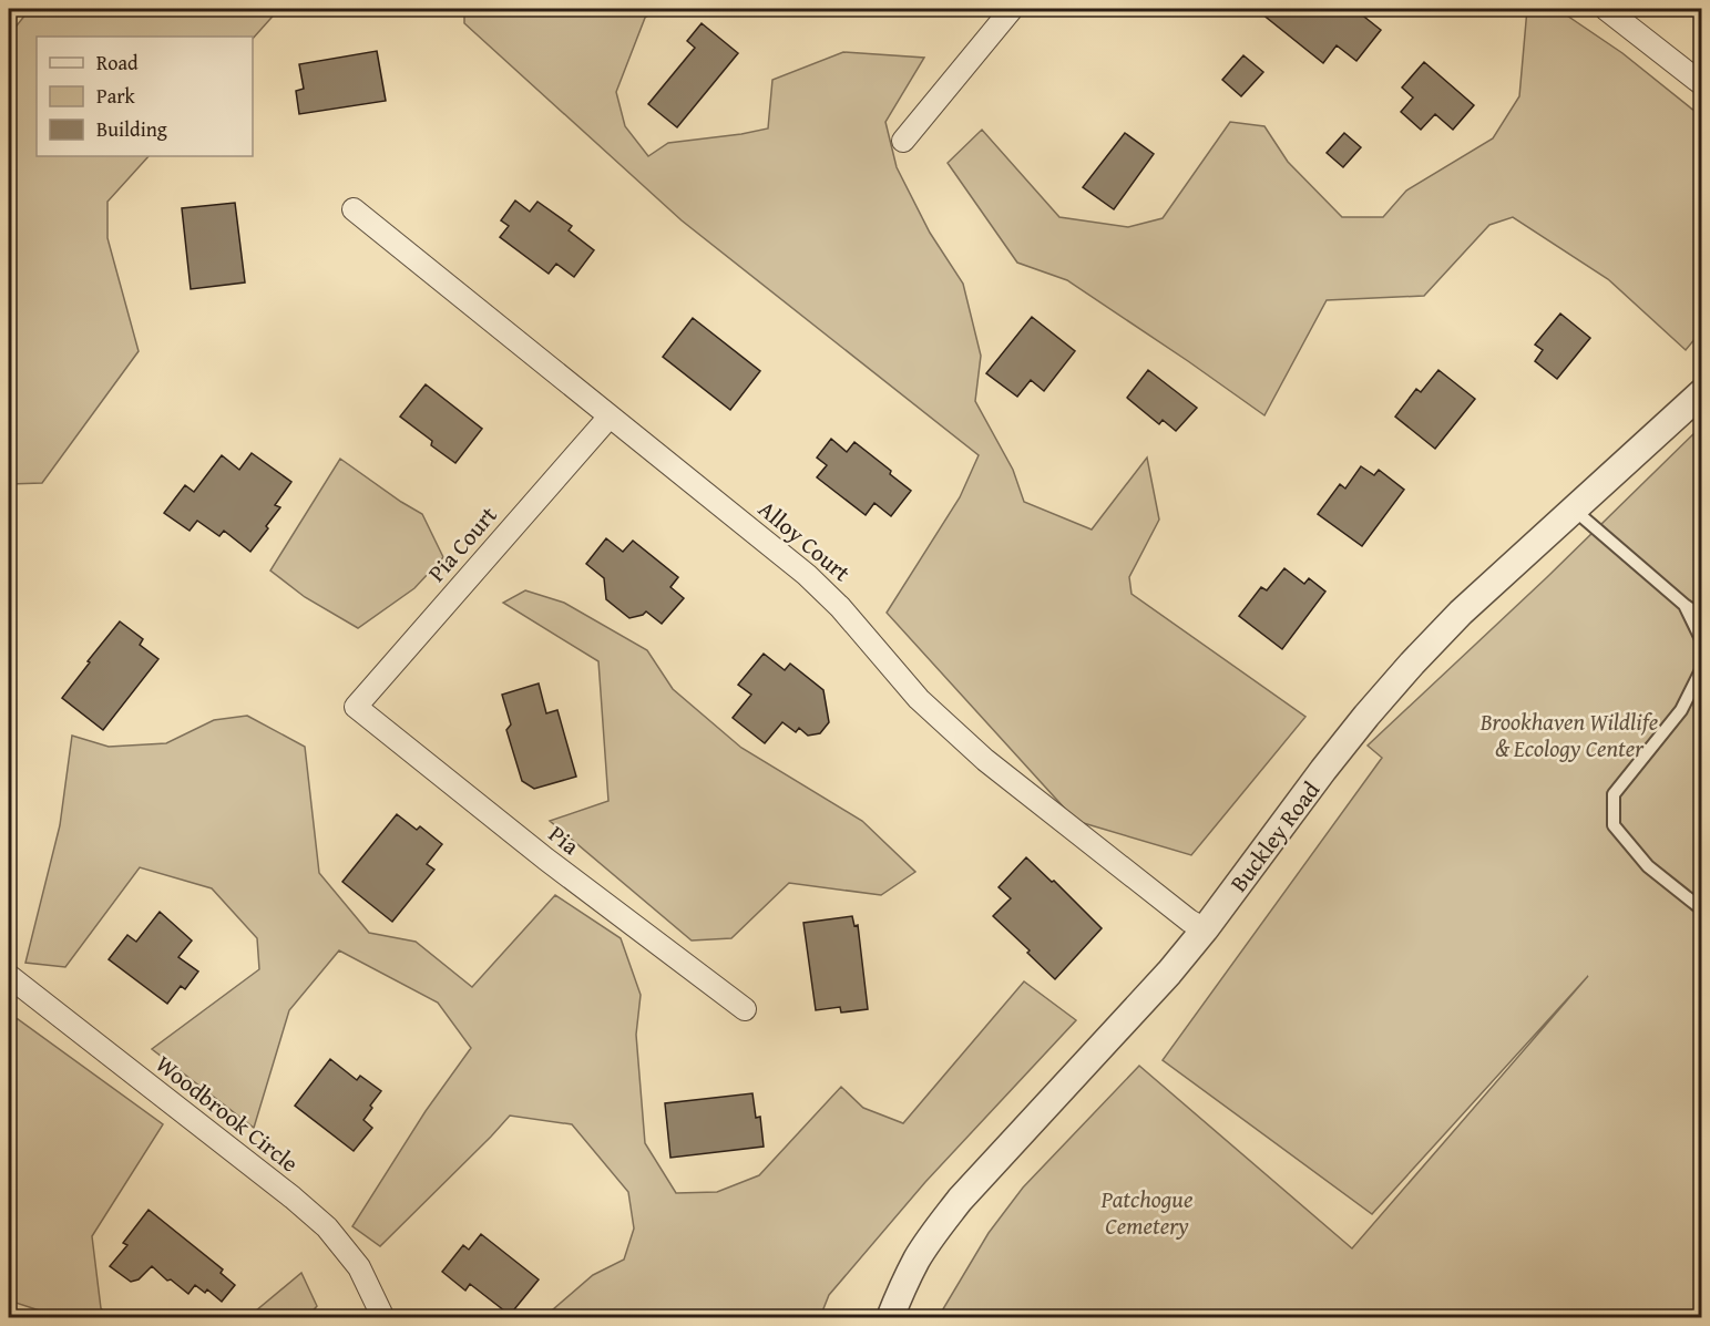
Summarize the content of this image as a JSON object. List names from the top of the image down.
{
  "streets": {
    "street": [
      "Alloy Court",
      "Pia Court",
      "Buckley Road",
      "Pia",
      "Woodbrook Circle"
    ]
  },
  "crossings": [
    ["Alloy Court", "Pia Court"],
    ["Alloy Court", "Buckley Road"],
    ["Pia Court", "Pia"]
  ],
  "parks": ["Brookhaven Wildlife & Ecology Center", "Patchogue Cemetery"],
  "legend": ["Road", "Park", "Building"]
}
